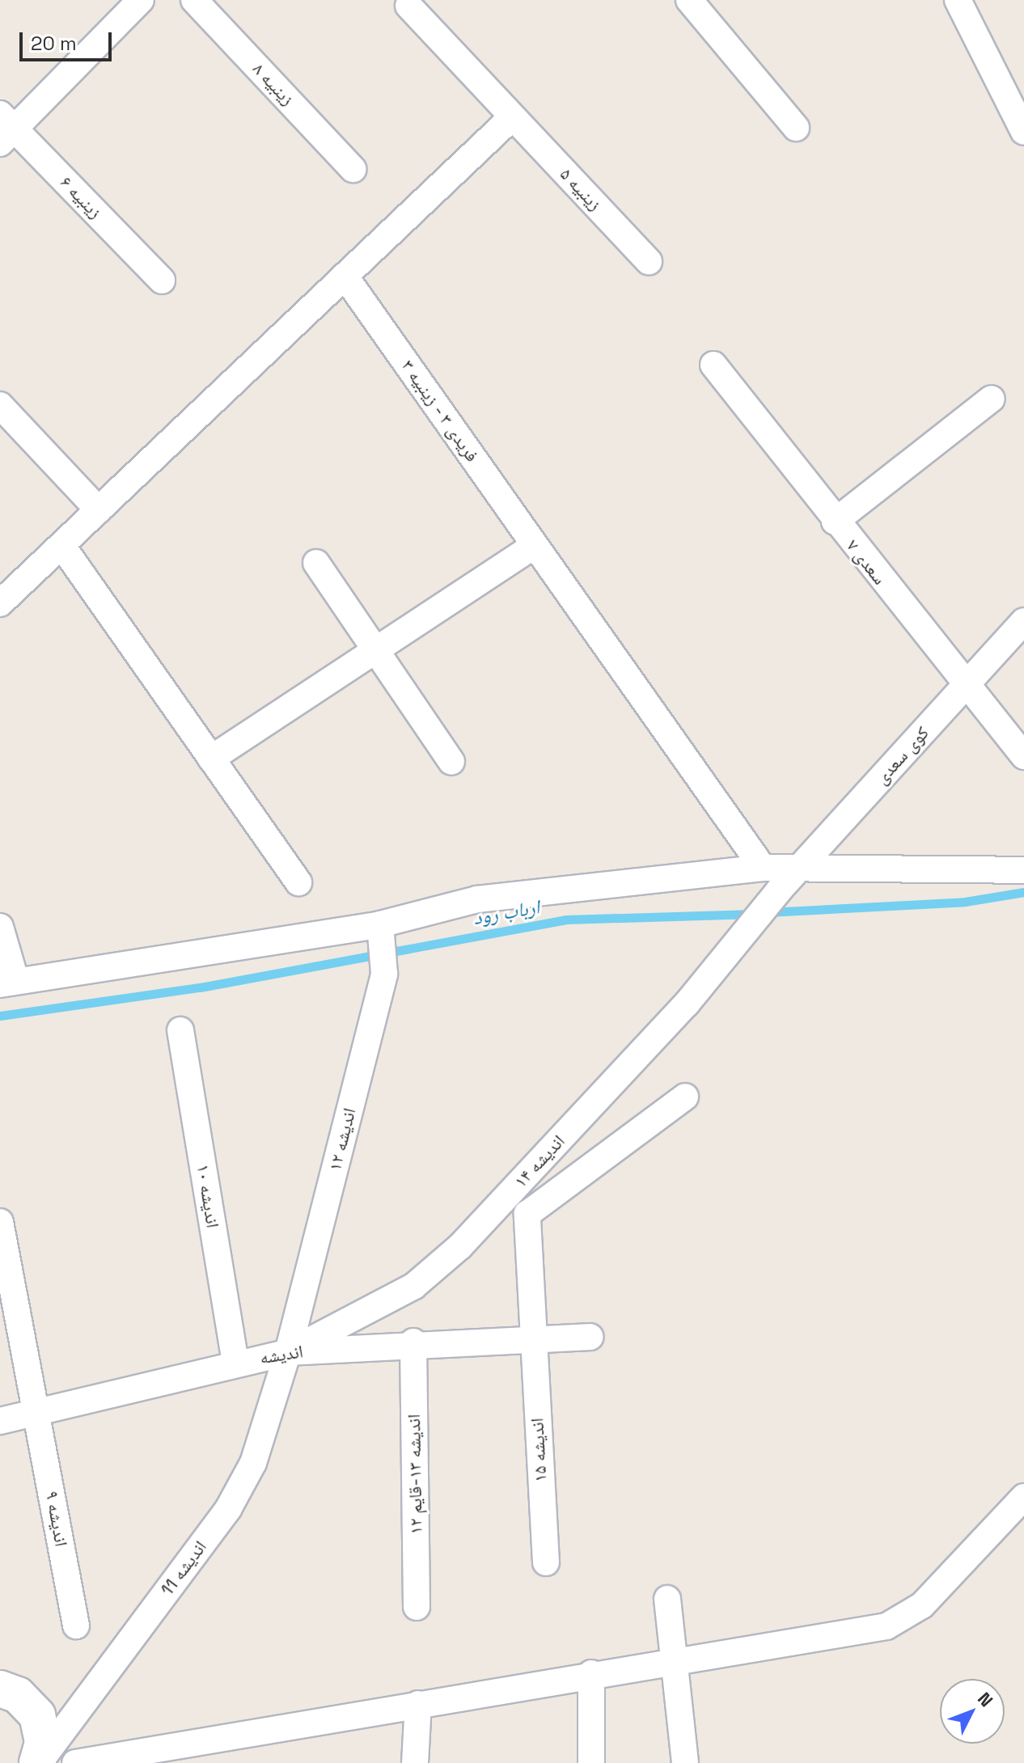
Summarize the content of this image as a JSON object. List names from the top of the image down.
{
  "streets": {
    "street": [
      "زینبیه ۸",
      "زینبیه ۵",
      "زینبیه ۶",
      "فریدی ۳ - زینبیه ۳",
      "سعدی ۷",
      "کوی سعدی",
      "اندیشه ۱۲",
      "اندیشه ۱۴",
      "اندیشه ۱۰",
      "اندیشه",
      "اندیشه ۱۵",
      "اندیشه ۱۳-قایم ۱۲",
      "اندیشه ۹",
      "اندیشه 11"
    ]
  },
  "crossings": [
    ["سعدی ۷", "کوی سعدی"],
    ["کوی سعدی", "اندیشه ۱۴"],
    ["اندیشه ۱۲", "اندیشه ۱۴"],
    ["اندیشه ۱۲", "اندیشه"],
    ["اندیشه ۱۲", "اندیشه 11"],
    ["اندیشه ۱۴", "اندیشه"],
    ["اندیشه ۱۴", "اندیشه 11"],
    ["اندیشه ۱۰", "اندیشه"],
    ["اندیشه", "اندیشه ۱۵"],
    ["اندیشه", "اندیشه ۱۳-قایم ۱۲"],
    ["اندیشه", "اندیشه ۹"],
    ["اندیشه", "اندیشه 11"]
  ],
  "water": ["ارباب رود"],
  "scale_bar": "20 m",
  "north": "top right"
}
